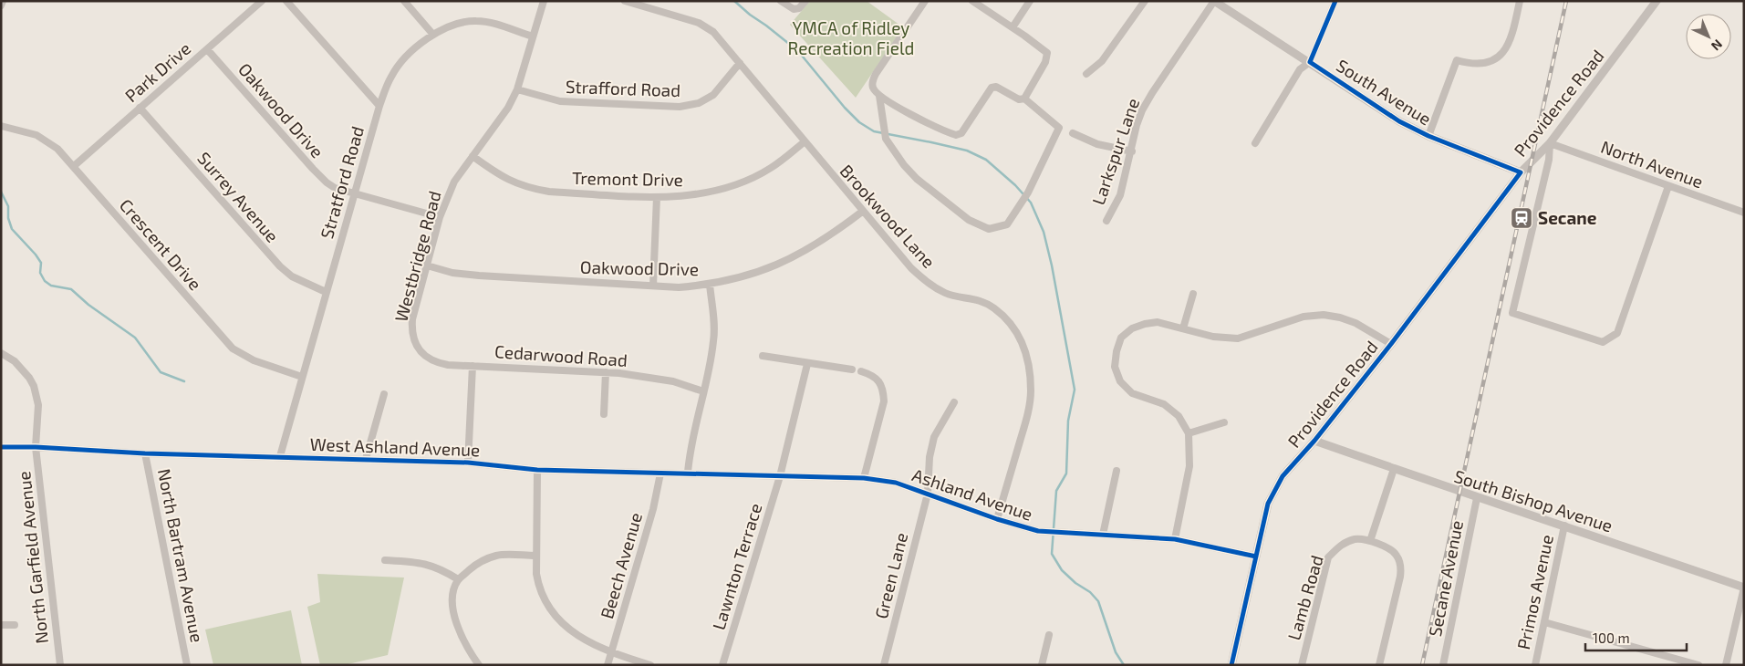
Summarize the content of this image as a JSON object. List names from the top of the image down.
{
  "streets": {
    "street": [
      "Park Drive",
      "Strafford Road",
      "South Avenue",
      "Providence Road",
      "Oakwood Drive",
      "Larkspur Lane",
      "North Avenue",
      "Tremont Drive",
      "Stratford Road",
      "Surrey Avenue",
      "Brookwood Lane",
      "Crescent Drive",
      "Westbridge Road",
      "Cedarwood Road",
      "West Ashland Avenue",
      "Ashland Avenue",
      "South Bishop Avenue",
      "North Bartram Avenue",
      "North Garfield Avenue",
      "Beech Avenue",
      "Lawnton Terrace",
      "Green Lane",
      "Secane Avenue",
      "Primos Avenue",
      "Lamb Road"
    ]
  },
  "crossings": [
    ["Park Drive", "Oakwood Drive"],
    ["Park Drive", "Surrey Avenue"],
    ["Park Drive", "Crescent Drive"],
    ["Strafford Road", "Brookwood Lane"],
    ["Strafford Road", "Westbridge Road"],
    ["South Avenue", "Providence Road"],
    ["South Avenue", "Larkspur Lane"],
    ["Providence Road", "North Avenue"],
    ["Providence Road", "Ashland Avenue"],
    ["Providence Road", "South Bishop Avenue"],
    ["Oakwood Drive", "Stratford Road"],
    ["Oakwood Drive", "Brookwood Lane"],
    ["Oakwood Drive", "Westbridge Road"],
    ["Tremont Drive", "Brookwood Lane"],
    ["Tremont Drive", "Westbridge Road"],
    ["Stratford Road", "Surrey Avenue"],
    ["Stratford Road", "Crescent Drive"],
    ["Stratford Road", "Westbridge Road"],
    ["Stratford Road", "West Ashland Avenue"],
    ["Brookwood Lane", "Ashland Avenue"],
    ["Westbridge Road", "Cedarwood Road"],
    ["West Ashland Avenue", "Ashland Avenue"],
    ["West Ashland Avenue", "North Bartram Avenue"],
    ["West Ashland Avenue", "North Garfield Avenue"],
    ["West Ashland Avenue", "Beech Avenue"],
    ["West Ashland Avenue", "Lawnton Terrace"],
    ["Ashland Avenue", "Green Lane"],
    ["South Bishop Avenue", "Secane Avenue"],
    ["South Bishop Avenue", "Primos Avenue"]
  ],
  "parks": ["YMCA of Ridley Recreation Field"],
  "places": {
    "station": ["Secane"]
  },
  "scale_bar": "100 m",
  "north": "bottom right"
}
